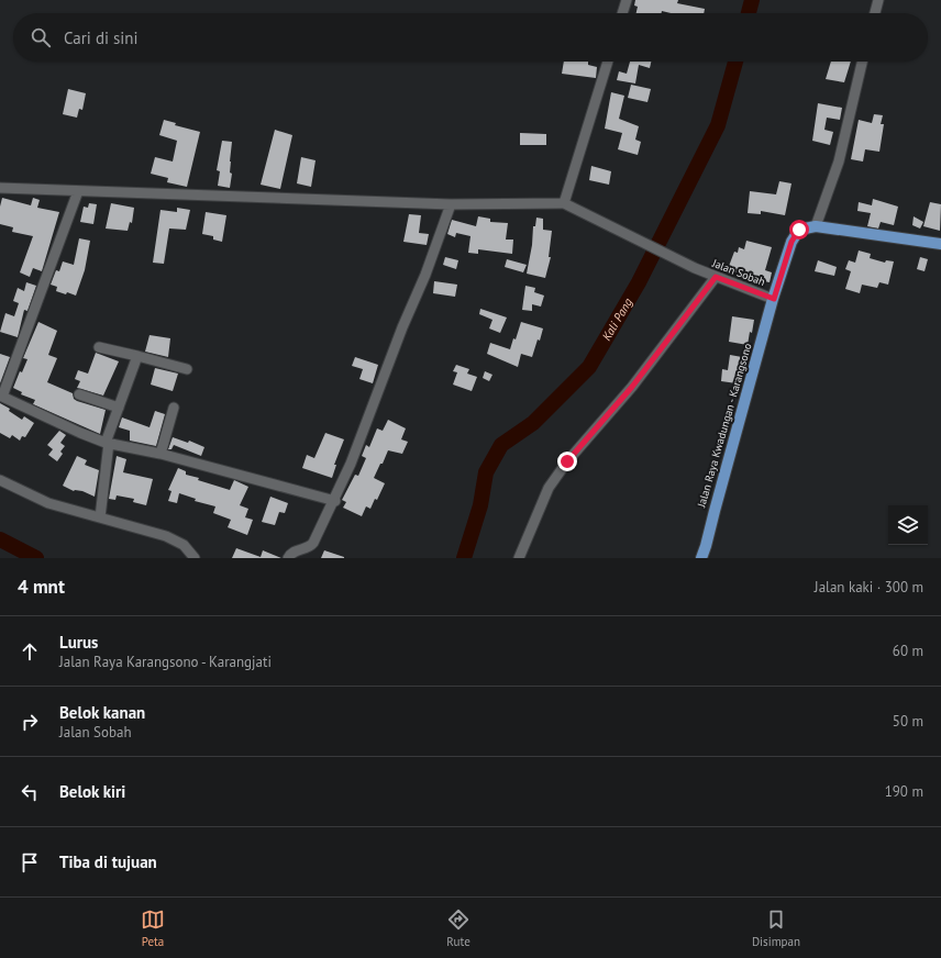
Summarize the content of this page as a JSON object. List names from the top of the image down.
{
  "streets": {
    "main road": ["Jalan Raya Kwadungan - Karangsono"],
    "street": ["Jalan Sobah"]
  },
  "crossings": [
    ["Jalan Sobah", "Jalan Raya Kwadungan - Karangsono"]
  ],
  "water": ["Kali Pang"],
  "page": {
    "search": "Cari di sini",
    "heading": ["4 mnt", "Jalan kaki · 300 m"],
    "list": [
      ["Lurus", "Jalan Raya Karangsono - Karangjati", "60 m"],
      ["Belok kanan", "Jalan Sobah", "50 m"],
      ["Belok kiri", "190 m"],
      "Tiba di tujuan"
    ],
    "nav": ["Peta", "Rute", "Disimpan"]
  }
}
